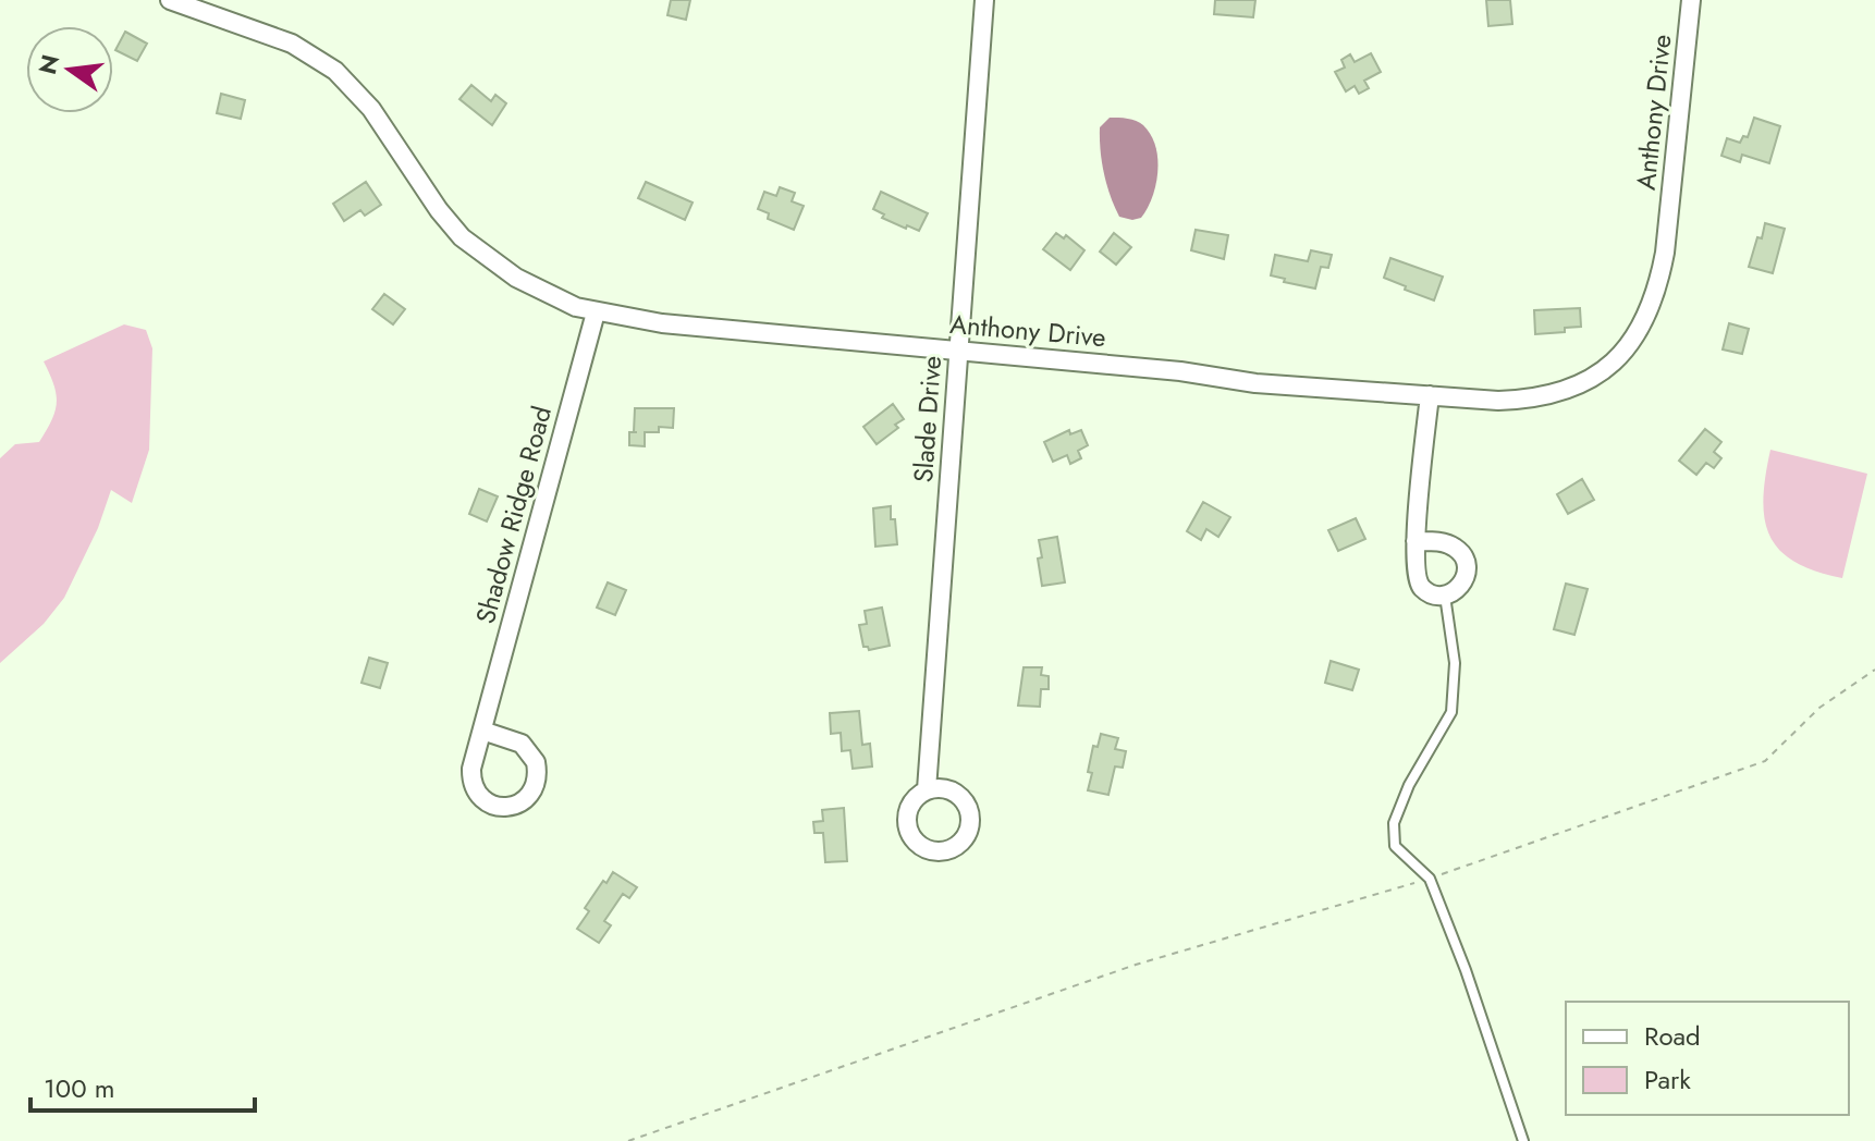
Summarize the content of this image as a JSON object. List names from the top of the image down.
{
  "streets": {
    "street": ["Anthony Drive", "Slade Drive", "Shadow Ridge Road"]
  },
  "crossings": [
    ["Anthony Drive", "Slade Drive"],
    ["Anthony Drive", "Shadow Ridge Road"]
  ],
  "legend": ["Road", "Park"],
  "scale_bar": "100 m",
  "north": "left"
}
